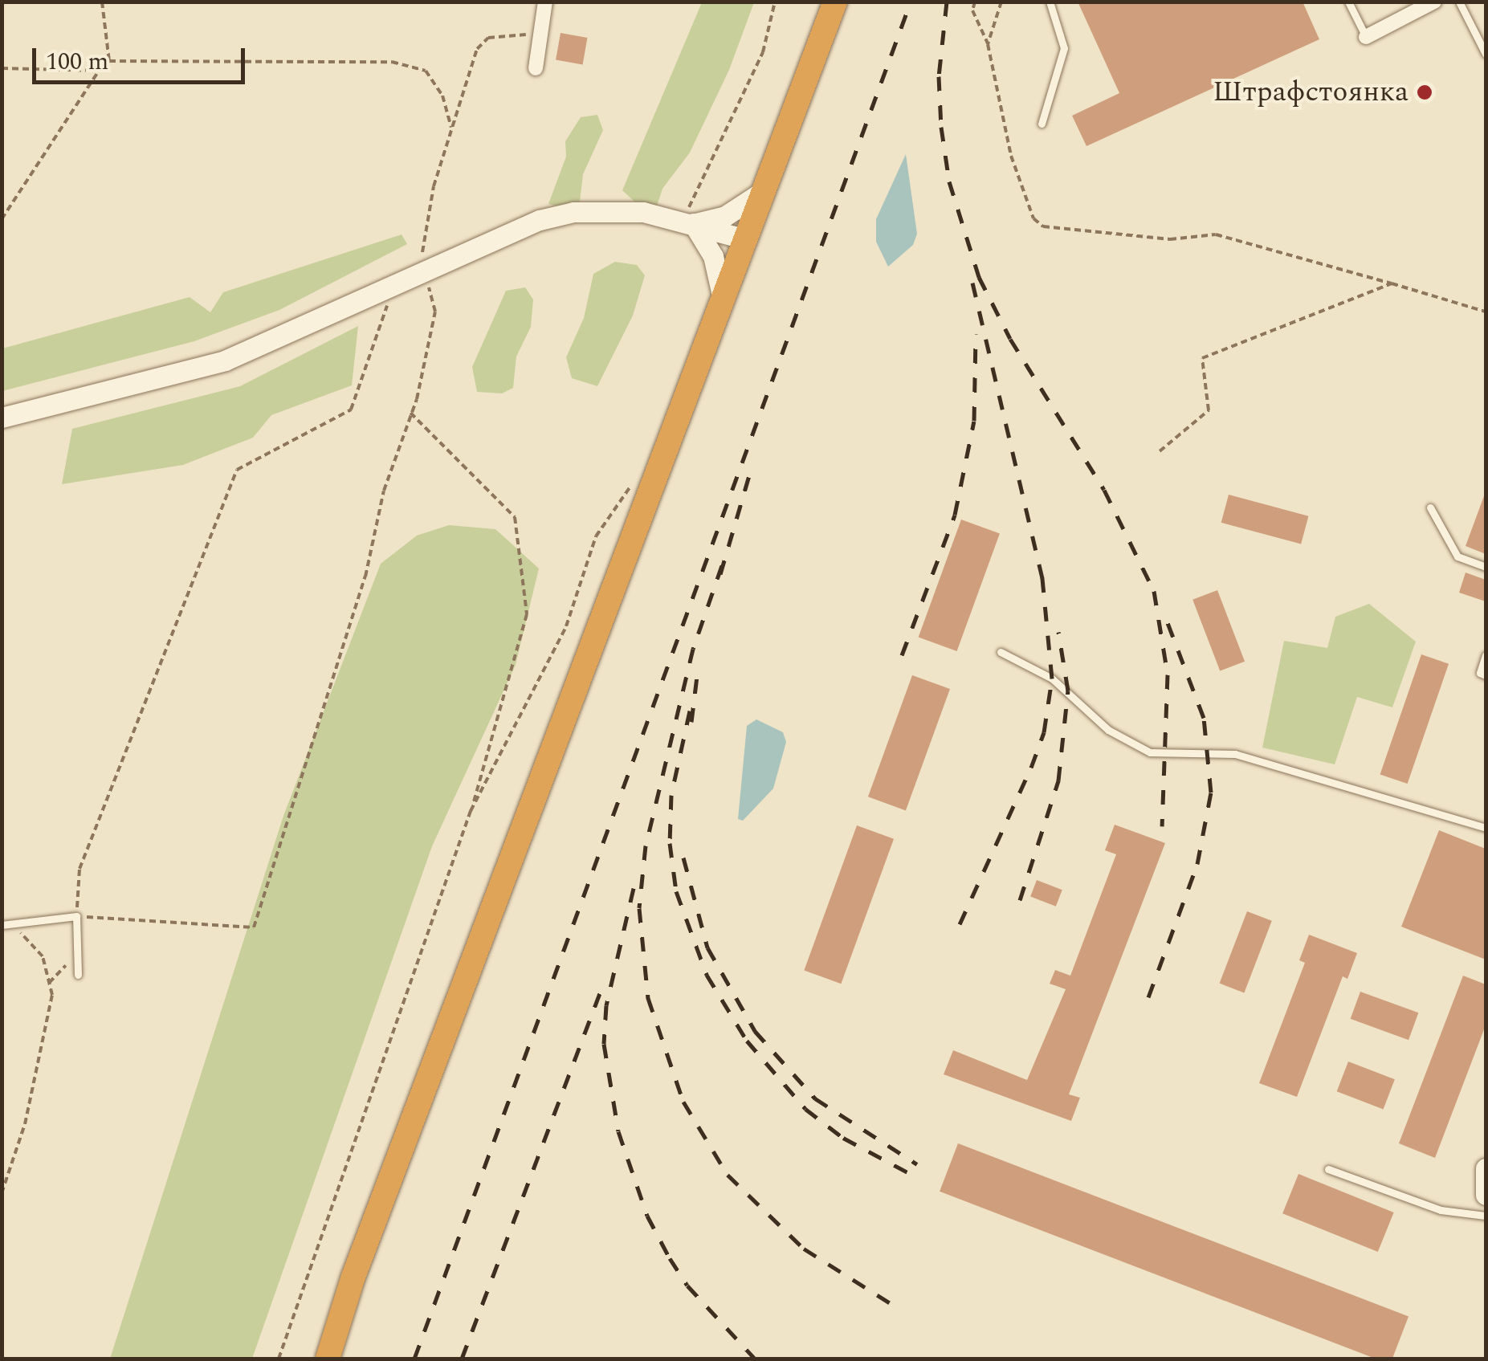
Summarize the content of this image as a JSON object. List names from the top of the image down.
{
  "places": ["Штрафстоянка"],
  "scale_bar": "100 m"
}
